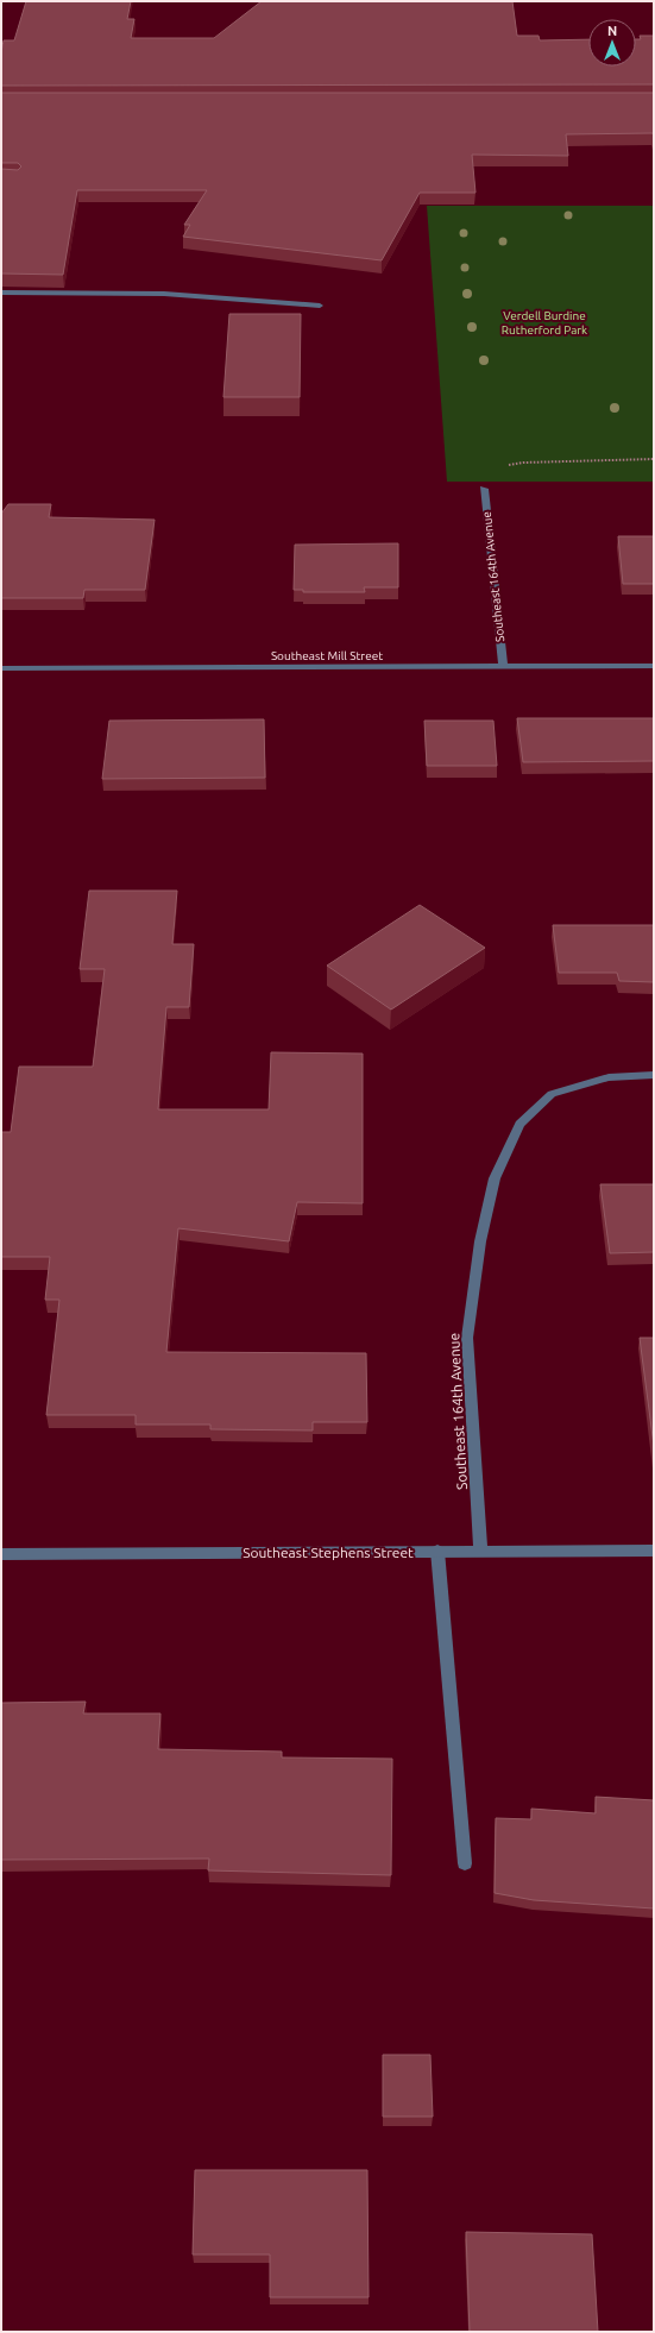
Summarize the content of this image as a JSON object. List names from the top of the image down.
{
  "streets": {
    "street": ["Southeast 164th Avenue", "Southeast Mill Street", "Southeast Stephens Street"]
  },
  "crossings": [
    ["Southeast 164th Avenue", "Southeast Mill Street"],
    ["Southeast 164th Avenue", "Southeast Stephens Street"]
  ],
  "parks": ["Verdell Burdine Rutherford Park"],
  "north": "top"
}
